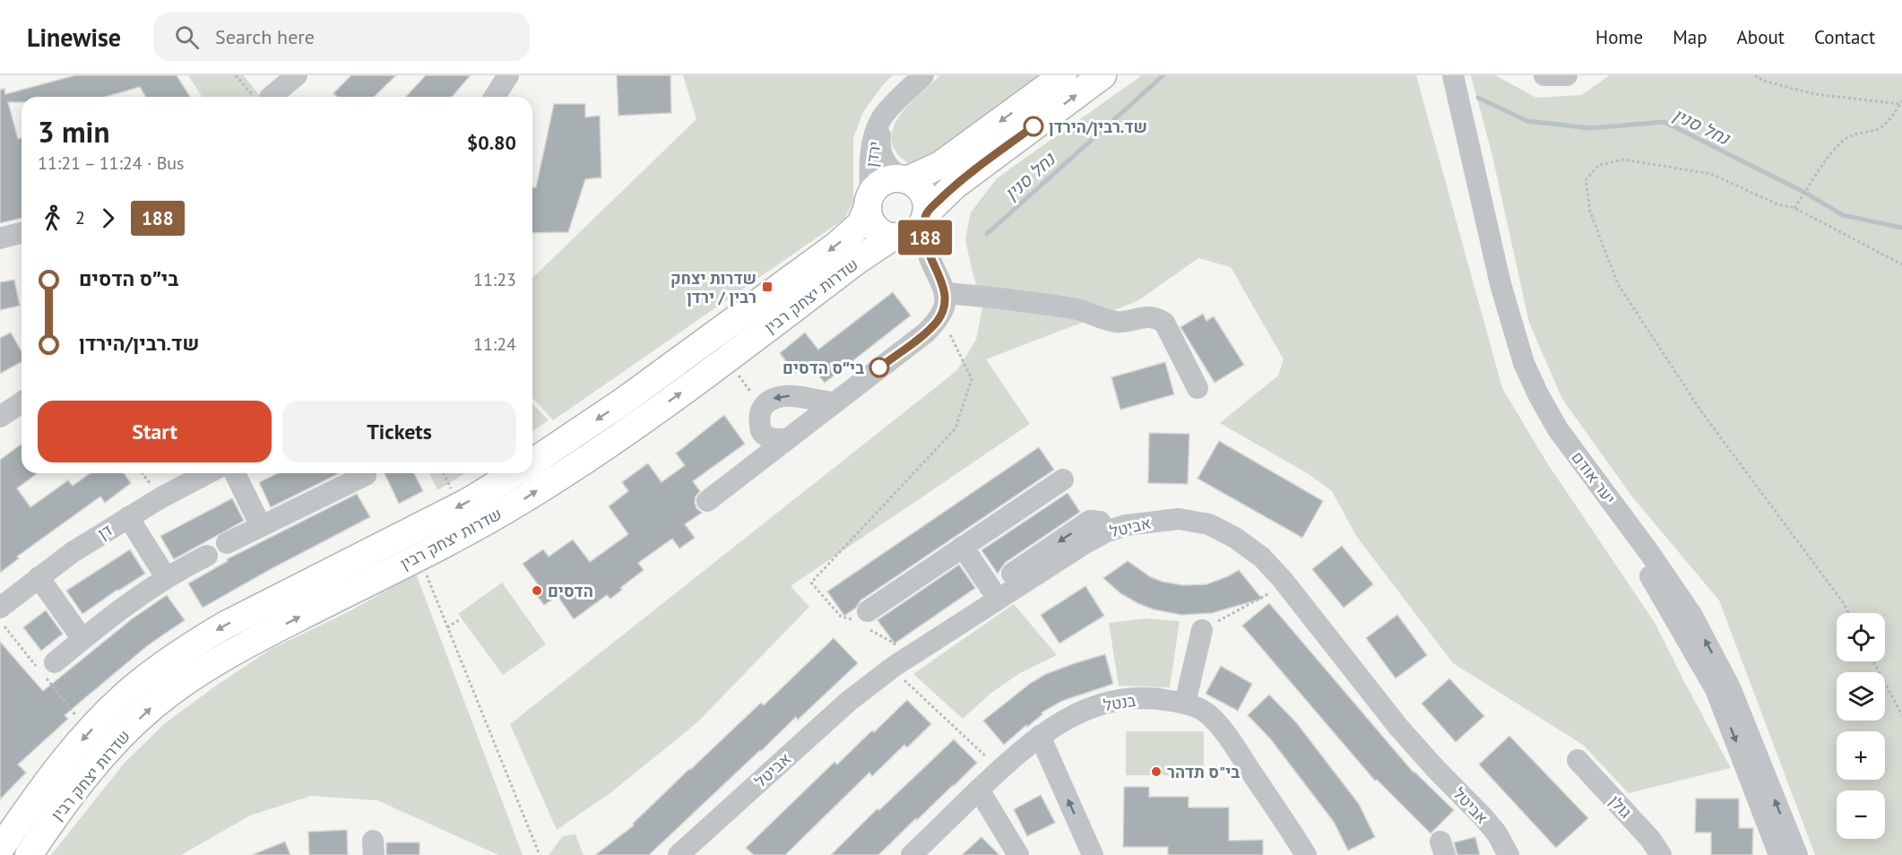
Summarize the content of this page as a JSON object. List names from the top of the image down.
{
  "streets": {
    "main road": ["שדרות יצחק רבין"],
    "street": [
      "ירדן",
      "יער אודם",
      "אביטל",
      "דן",
      "בנטל",
      "גולן"
    ]
  },
  "crossings": [
    ["ירדן", "שדרות יצחק רבין"]
  ],
  "water": ["נחל סנין"],
  "places": {
    "other": [
      "שד.רבין/הירדן",
      "בי״ס הדסים",
      "הדסים",
      "בי\"ס תדהר"
    ],
    "transit": ["שדרות יצחק רבין / ירדן"]
  },
  "lines": ["bus line 188"],
  "page": {
    "header": "Linewise",
    "search": "Search here",
    "nav": [
      "Home",
      "Map",
      "About",
      "Contact"
    ],
    "on_map": "188",
    "heading": ["3 min", "11:21 – 11:24 · Bus", "$0.80"],
    "legs": ["2", "188"],
    "list": [
      {
        "name": "בי״ס הדסים",
        "value": "11:23"
      },
      {
        "name": "שד.רבין/הירדן",
        "value": "11:24"
      }
    ],
    "buttons": ["Start", "Tickets"],
    "map_buttons": ["+", "−"]
  }
}
